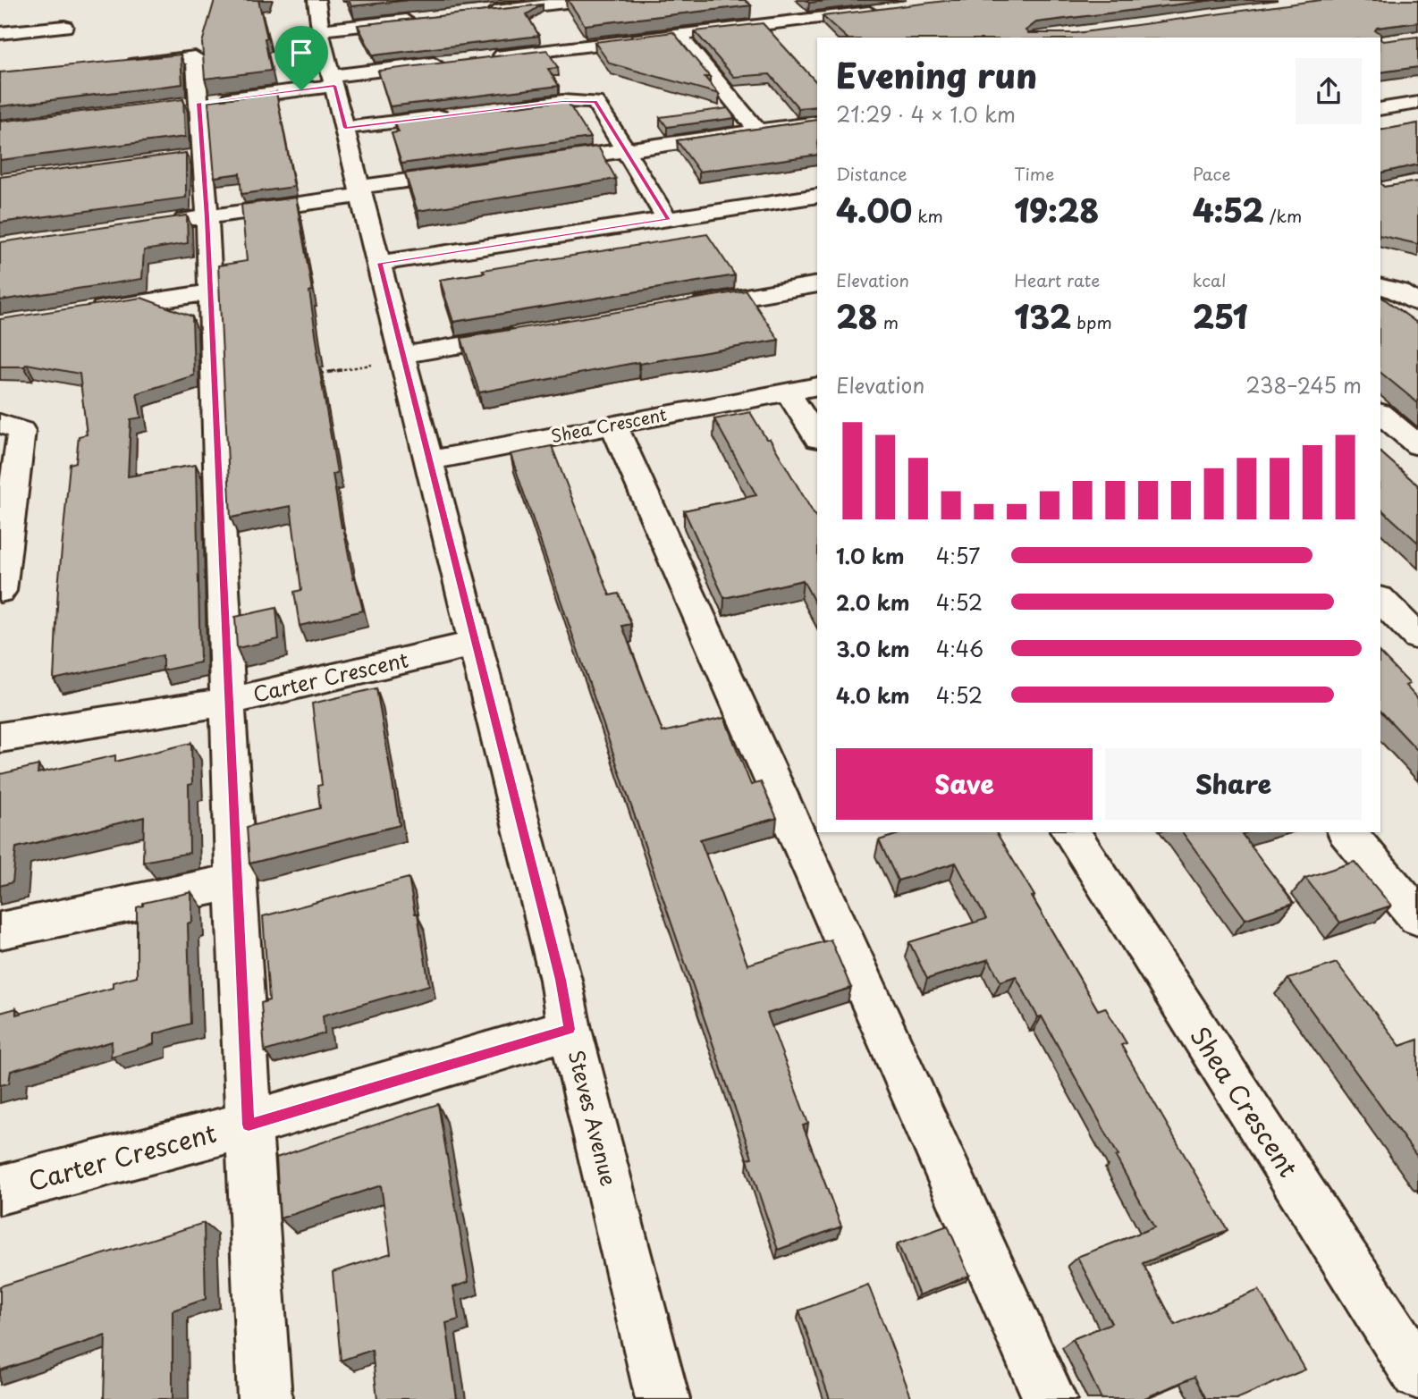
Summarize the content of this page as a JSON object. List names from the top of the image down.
{
  "streets": {
    "street": ["Shea Crescent", "Carter Crescent", "Steves Avenue"]
  },
  "crossings": [
    ["Shea Crescent", "Steves Avenue"],
    ["Carter Crescent", "Steves Avenue"]
  ],
  "page": {
    "heading": ["Evening run", "21:29 · 4 × 1.0 km"],
    "stats": [
      ["Distance", "4.00 km"],
      ["Time", "19:28"],
      ["Pace", "4:52 /km"],
      ["Elevation", "28 m"],
      ["Heart rate", "132 bpm"],
      ["kcal", "251"]
    ],
    "chart": ["Elevation", "238–245 m"],
    "list": [
      {
        "name": "1.0 km",
        "note": "4:57"
      },
      {
        "name": "2.0 km",
        "note": "4:52"
      },
      {
        "name": "3.0 km",
        "note": "4:46"
      },
      {
        "name": "4.0 km",
        "note": "4:52"
      }
    ],
    "buttons": ["Save", "Share"]
  }
}
